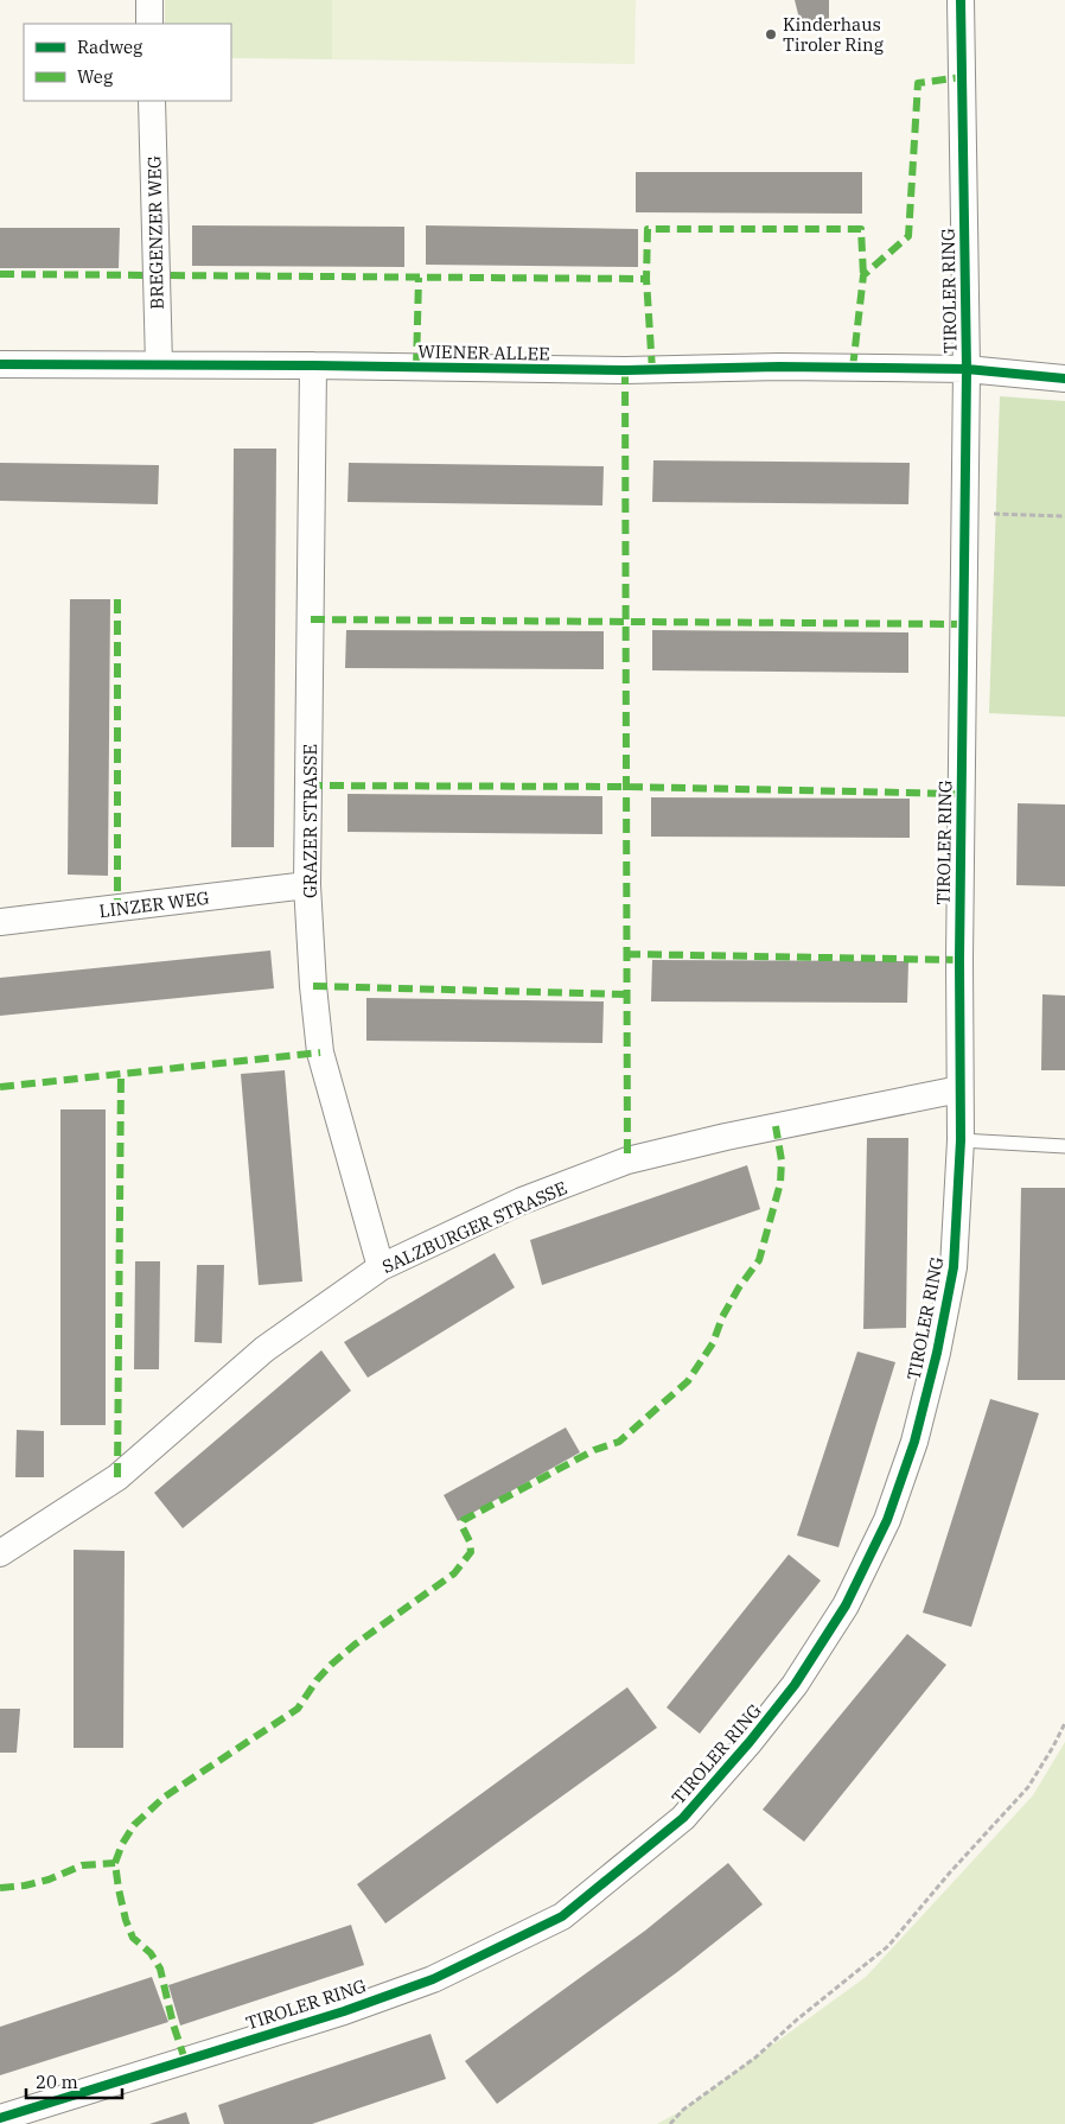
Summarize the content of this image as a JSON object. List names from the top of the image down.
{
  "streets": {
    "street": [
      "BREGENZER WEG",
      "TIROLER RING",
      "WIENER ALLEE",
      "GRAZER STRASSE",
      "LINZER WEG",
      "SALZBURGER STRASSE"
    ]
  },
  "crossings": [
    ["BREGENZER WEG", "WIENER ALLEE"],
    ["TIROLER RING", "WIENER ALLEE"],
    ["TIROLER RING", "SALZBURGER STRASSE"],
    ["WIENER ALLEE", "GRAZER STRASSE"],
    ["GRAZER STRASSE", "LINZER WEG"],
    ["GRAZER STRASSE", "SALZBURGER STRASSE"]
  ],
  "places": ["Kinderhaus Tiroler Ring"],
  "legend": ["Radweg", "Weg"],
  "scale_bar": "20 m"
}
